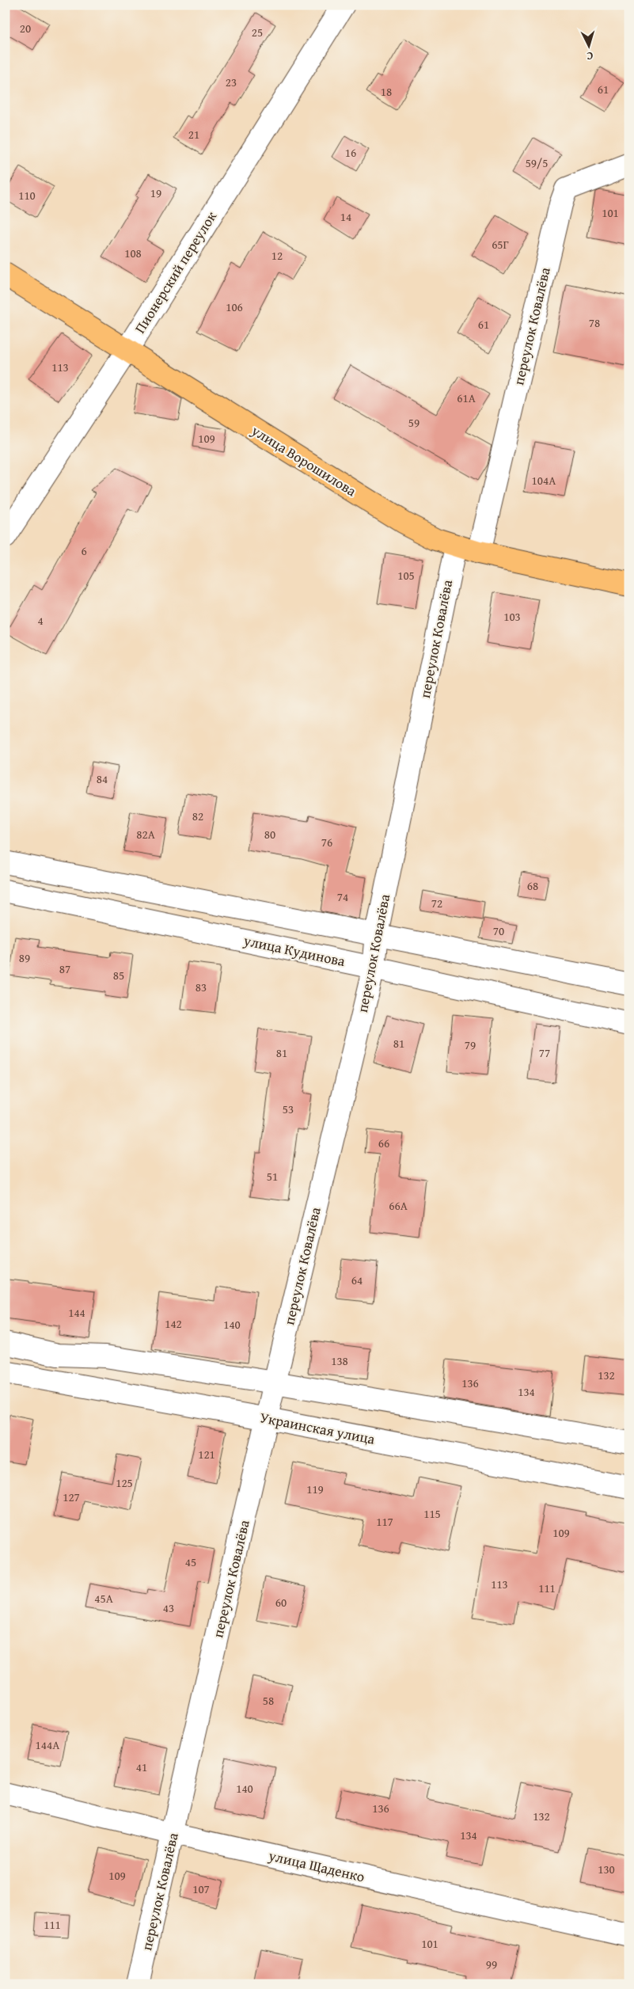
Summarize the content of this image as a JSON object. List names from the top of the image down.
{
  "streets": {
    "main road": ["улица Ворошилова"],
    "street": [
      "Пионерский переулок",
      "переулок Ковалёва",
      "улица Кудинова",
      "Украинская улица",
      "улица Щаденко"
    ]
  },
  "crossings": [
    ["Пионерский переулок", "улица Ворошилова"],
    ["переулок Ковалёва", "улица Ворошилова"],
    ["переулок Ковалёва", "улица Кудинова"],
    ["переулок Ковалёва", "Украинская улица"],
    ["переулок Ковалёва", "улица Щаденко"]
  ],
  "house_numbers": [
    "20",
    "25",
    "23",
    "61",
    "18",
    "21",
    "16",
    "59/5",
    "19",
    "110",
    "101",
    "14",
    "65Г",
    "108",
    "12",
    "106",
    "78",
    "61",
    "113",
    "61А",
    "59",
    "109",
    "104А",
    "6",
    "105",
    "103",
    "4",
    "84",
    "82",
    "82А",
    "80",
    "76",
    "68",
    "74",
    "72",
    "70",
    "89",
    "87",
    "85",
    "83",
    "81",
    "79",
    "81",
    "77",
    "53",
    "66",
    "51",
    "66А",
    "64",
    "144",
    "142",
    "140",
    "138",
    "132",
    "136",
    "134",
    "121",
    "125",
    "119",
    "127",
    "115",
    "117",
    "109",
    "45",
    "113",
    "111",
    "45А",
    "60",
    "43",
    "58",
    "144А",
    "41",
    "140",
    "136",
    "132",
    "134",
    "130",
    "109",
    "107",
    "111",
    "101",
    "99"
  ],
  "north": "bottom"
}
